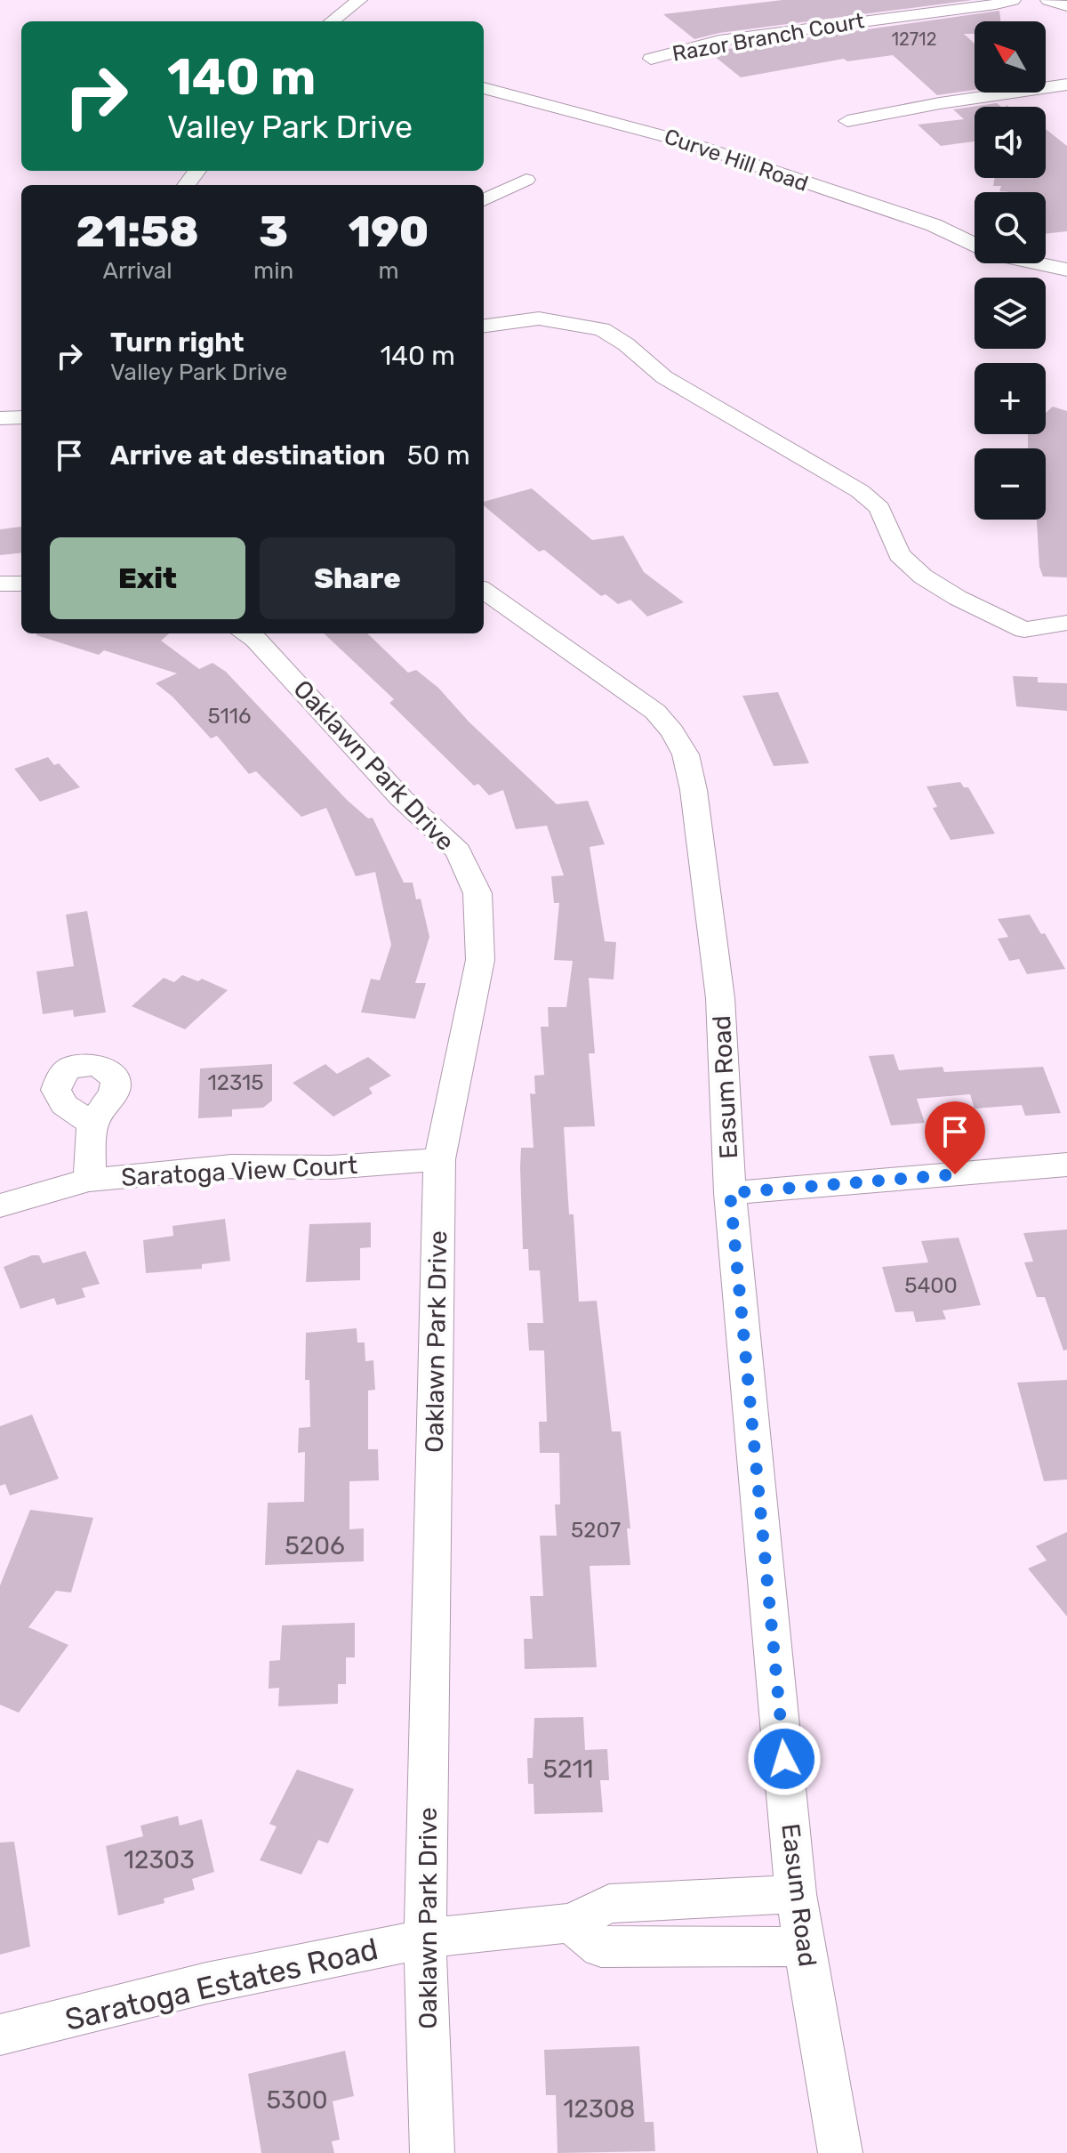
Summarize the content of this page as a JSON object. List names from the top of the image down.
{
  "streets": {
    "street": [
      "Razor Branch Court",
      "Curve Hill Road",
      "Oaklawn Park Drive",
      "Easum Road",
      "Saratoga View Court",
      "Saratoga Estates Road"
    ]
  },
  "crossings": [
    ["Oaklawn Park Drive", "Saratoga View Court"],
    ["Oaklawn Park Drive", "Saratoga Estates Road"],
    ["Easum Road", "Saratoga Estates Road"]
  ],
  "house_numbers": [
    "12712",
    "5116",
    "12315",
    "5400",
    "5207",
    "5206",
    "5211",
    "12303",
    "5300",
    "12308"
  ],
  "north": "top left",
  "page": {
    "map_buttons": ["+", "−"],
    "turn": ["140 m", "Valley Park Drive"],
    "eta": [
      "21:58",
      "Arrival",
      "3",
      "min",
      "190",
      "m"
    ],
    "list": [
      {
        "name": "Turn right",
        "note": "Valley Park Drive",
        "value": "140 m"
      },
      {
        "name": "Arrive at destination",
        "value": "50 m"
      }
    ],
    "buttons": ["Exit", "Share"]
  }
}
